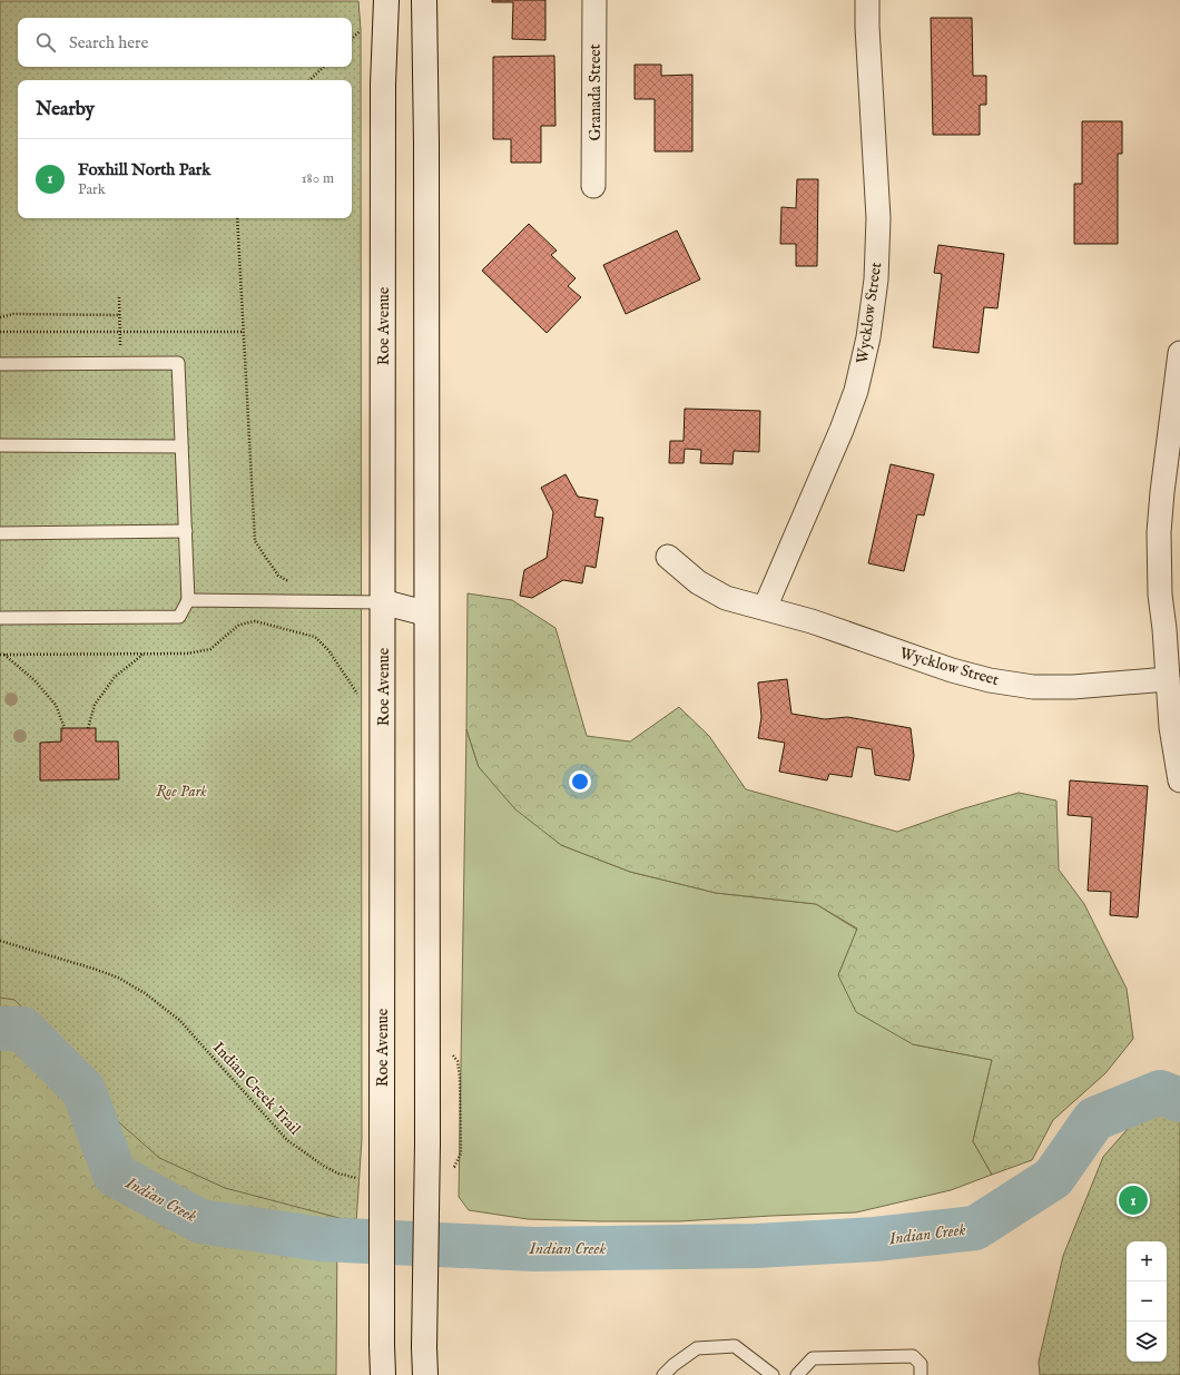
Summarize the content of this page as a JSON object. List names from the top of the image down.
{
  "streets": {
    "main road": ["Roe Avenue"],
    "street": ["Granada Street", "Wycklow Street"],
    "path": ["Indian Creek Trail"]
  },
  "water": ["Indian Creek"],
  "parks": ["Roe Park"],
  "page": {
    "search": "Search here",
    "heading": "Nearby",
    "list": [
      {
        "mark": "1",
        "name": "Foxhill North Park",
        "note": "Park",
        "value": "180 m"
      }
    ],
    "pins": "1",
    "map_buttons": ["+", "−"]
  }
}
